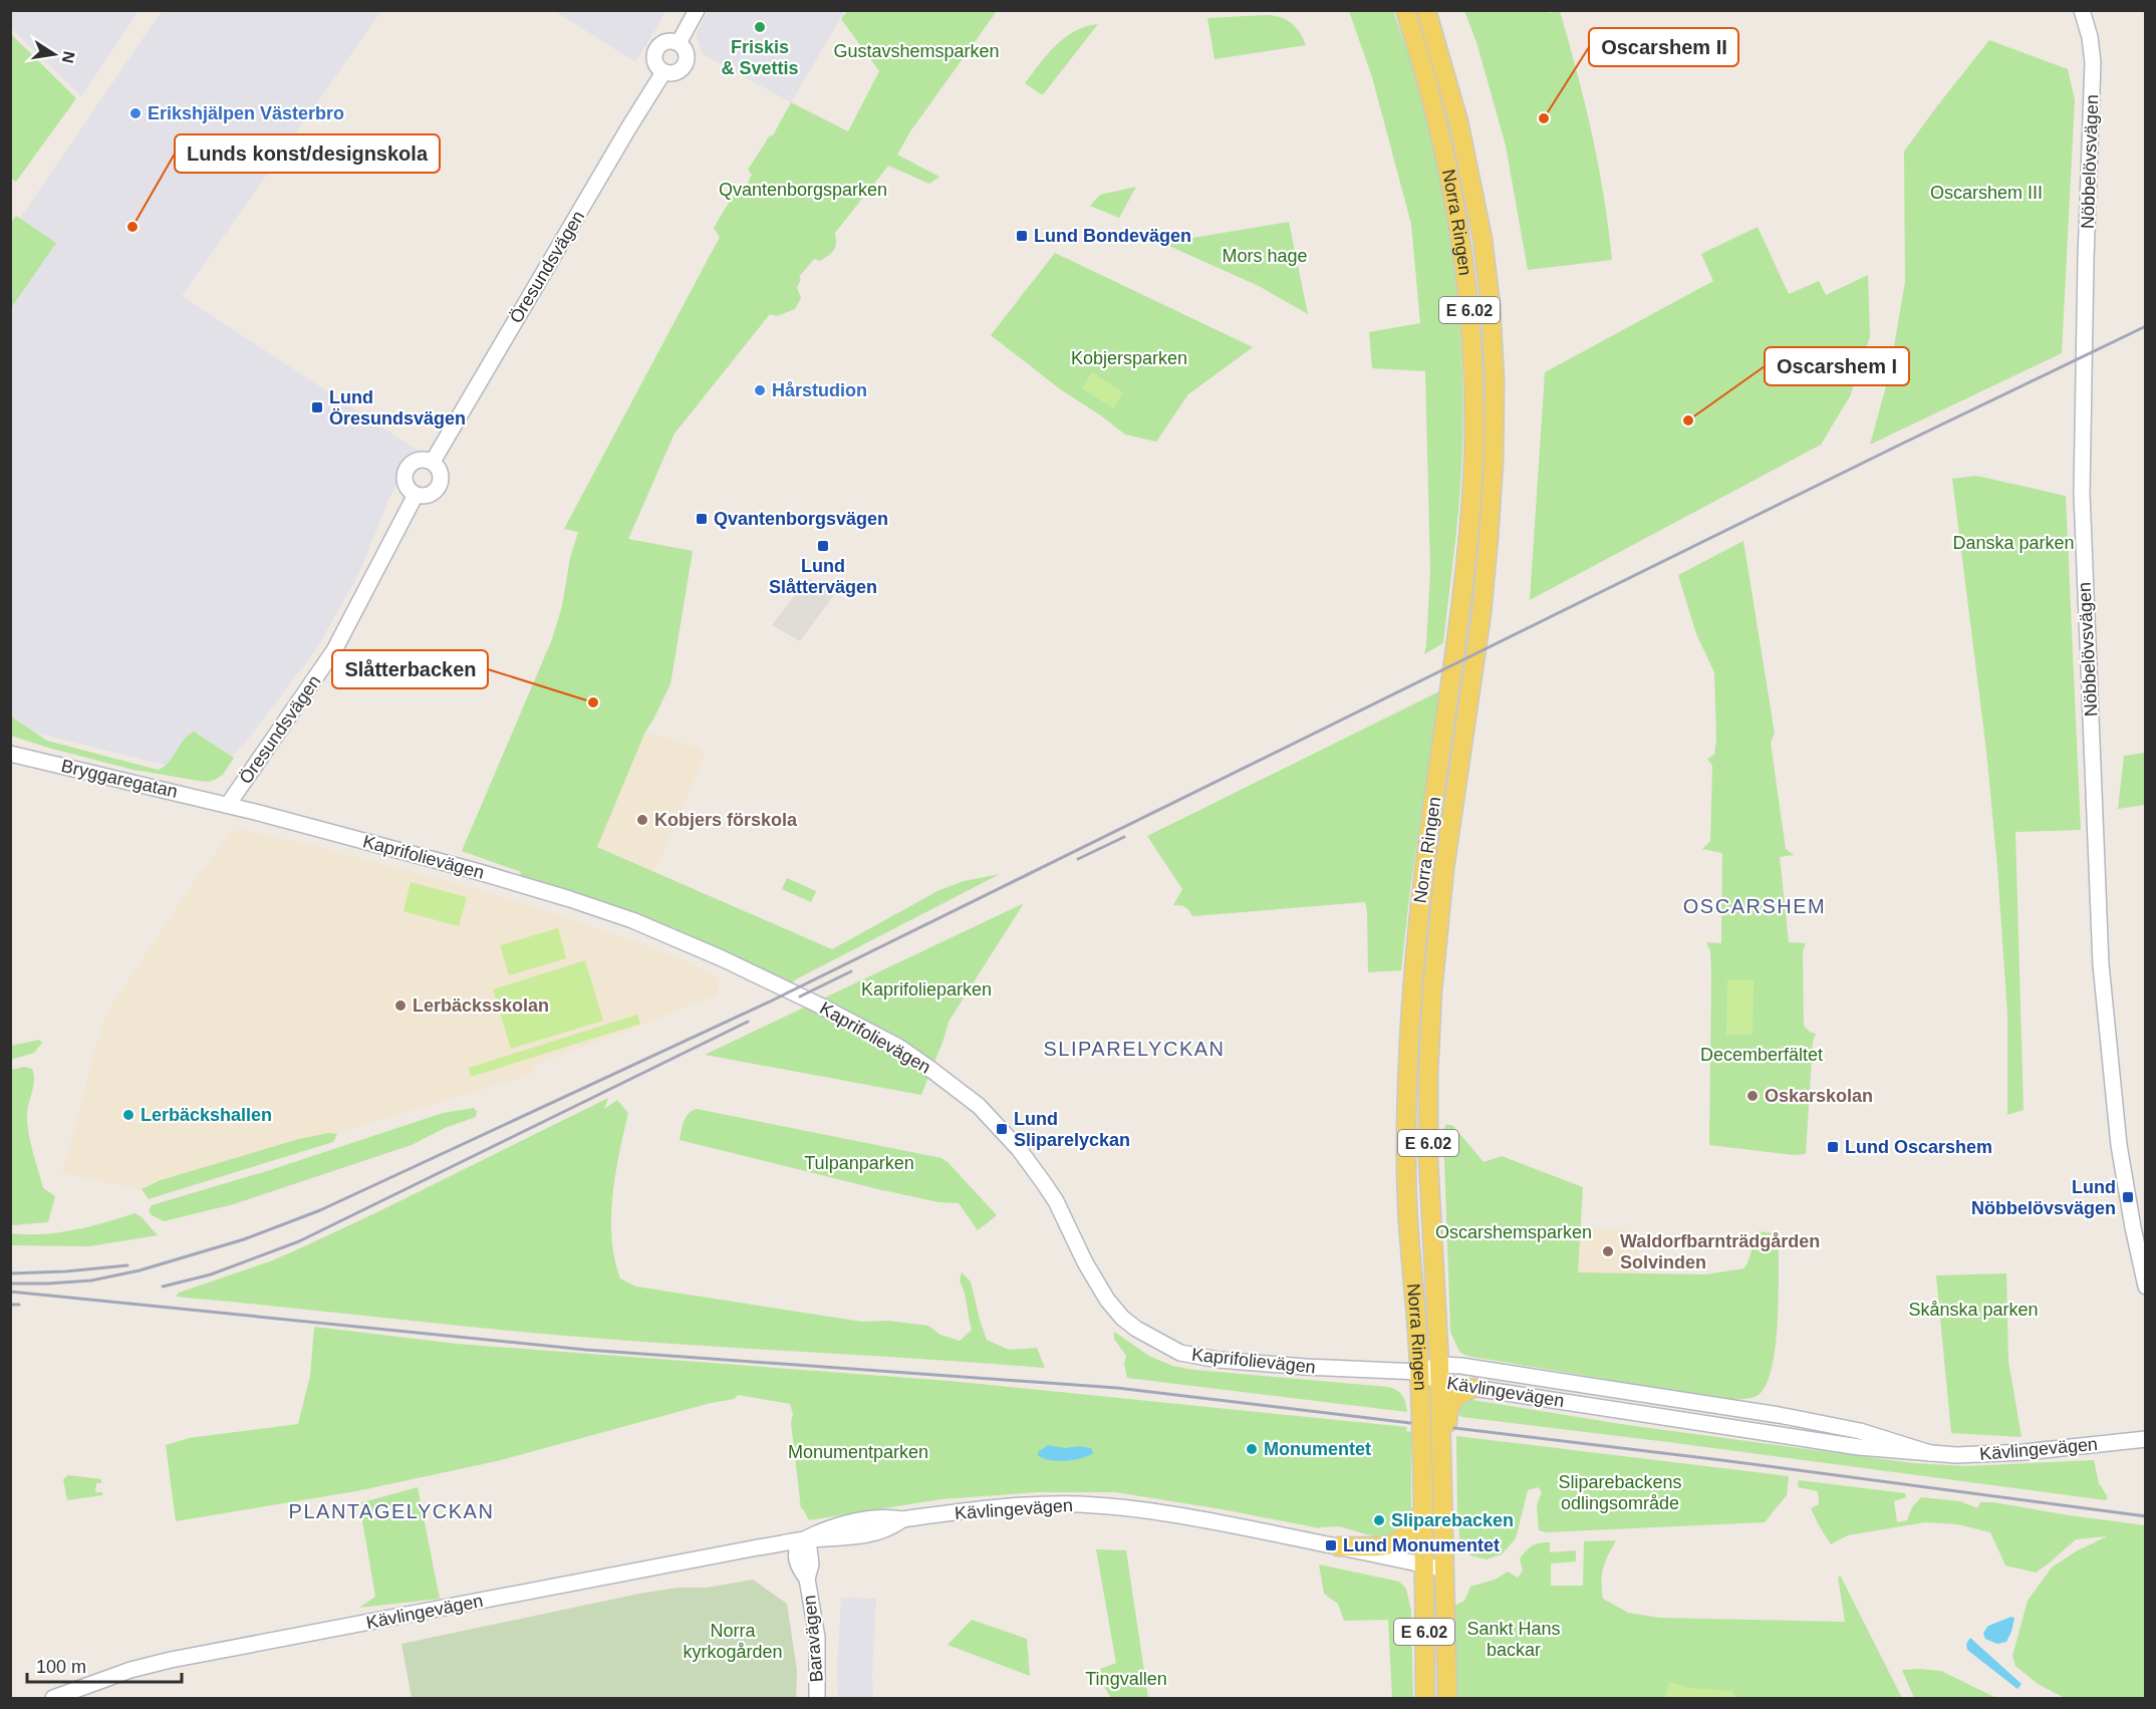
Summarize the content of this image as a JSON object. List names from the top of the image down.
{
  "streets": {
    "main road": [
      "Nöbbelövsvägen",
      "Norra Ringen",
      "Öresundsvägen",
      "E 6.02",
      "Bryggaregatan",
      "Kaprifolievägen",
      "Kävlingevägen",
      "Baravägen"
    ]
  },
  "crossings": [
    ["Norra Ringen", "Kaprifolievägen"],
    ["Norra Ringen", "Kävlingevägen"],
    ["Öresundsvägen", "Bryggaregatan"],
    ["Öresundsvägen", "Kaprifolievägen"],
    ["Bryggaregatan", "Kaprifolievägen"],
    ["Kaprifolievägen", "Kävlingevägen"],
    ["Kävlingevägen", "Baravägen"]
  ],
  "districts": ["OSCARSHEM", "SLIPARELYCKAN", "PLANTAGELYCKAN"],
  "parks": [
    "Gustavshemsparken",
    "Qvantenborgsparken",
    "Oscarshem III",
    "Mors hage",
    "Kobjersparken",
    "Danska parken",
    "Kaprifolieparken",
    "Decemberfältet",
    "Tulpanparken",
    "Oscarshemsparken",
    "Skånska parken",
    "Monumentparken",
    "Sliparebackens odlingsområde",
    "Sankt Hans backar",
    "Norra kyrkogården",
    "Tingvallen"
  ],
  "places": {
    "other": [
      "Friskis & Svettis",
      "Erikshjälpen Västerbro",
      "Oscarshem II",
      "Lunds konst/designskola",
      "Hårstudion",
      "Oscarshem I",
      "Slåtterbacken",
      "Kobjers förskola",
      "Lerbäcksskolan",
      "Oskarskolan",
      "Lerbäckshallen",
      "Waldorfbarnträdgården Solvinden",
      "Monumentet",
      "Sliparebacken"
    ],
    "transit": [
      "Lund Bondevägen",
      "Lund Öresundsvägen",
      "Qvantenborgsvägen",
      "Lund Slåttervägen",
      "Lund Sliparelyckan",
      "Lund Oscarshem",
      "Lund Nöbbelövsvägen",
      "Lund Monumentet"
    ]
  },
  "scale_bar": "100 m",
  "north": "right"
}
